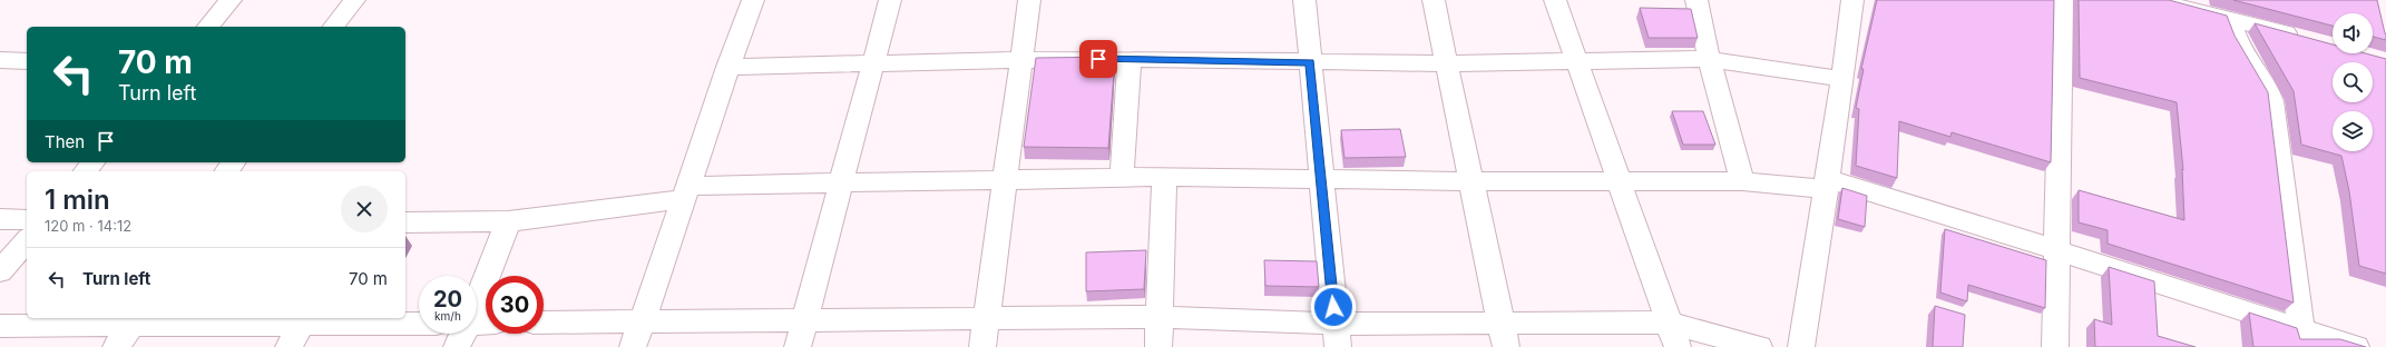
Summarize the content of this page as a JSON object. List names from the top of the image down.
{
  "page": {
    "turn": ["70 m", "Turn left"],
    "then": "Then",
    "heading": ["1 min", "120 m · 14:12"],
    "list": [
      {
        "name": "Turn left",
        "value": "70 m"
      }
    ],
    "speed": "20 km/h",
    "limit": "30"
  }
}
